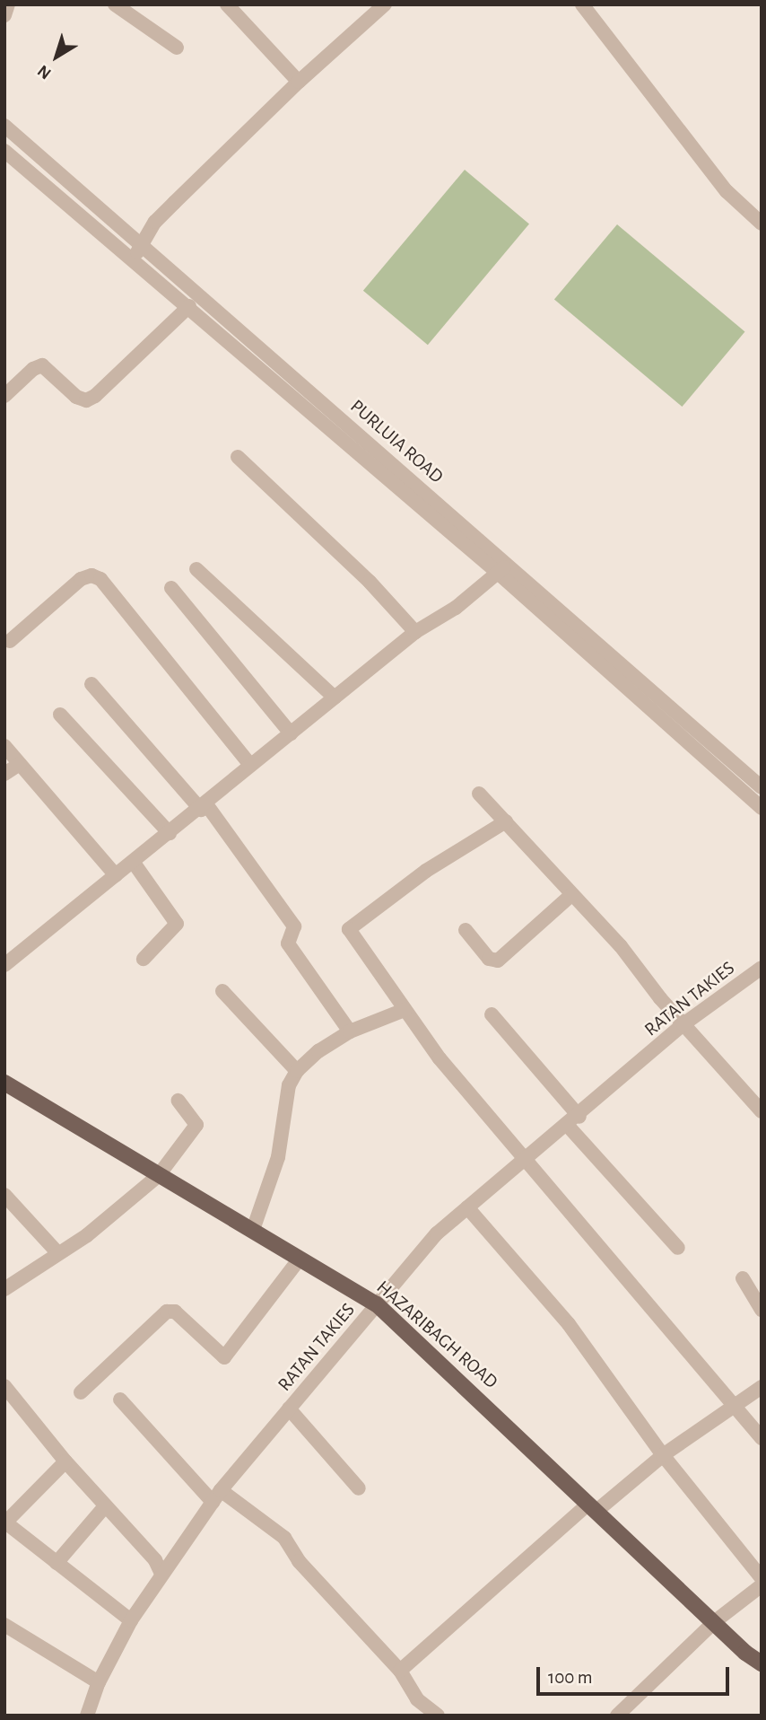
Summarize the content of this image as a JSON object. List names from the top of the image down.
{
  "streets": {
    "main road": ["HAZARIBAGH ROAD"],
    "street": ["PURLUIA ROAD", "RATAN TAKIES"]
  },
  "crossings": [
    ["RATAN TAKIES", "HAZARIBAGH ROAD"]
  ],
  "scale_bar": "100 m",
  "north": "bottom left"
}
